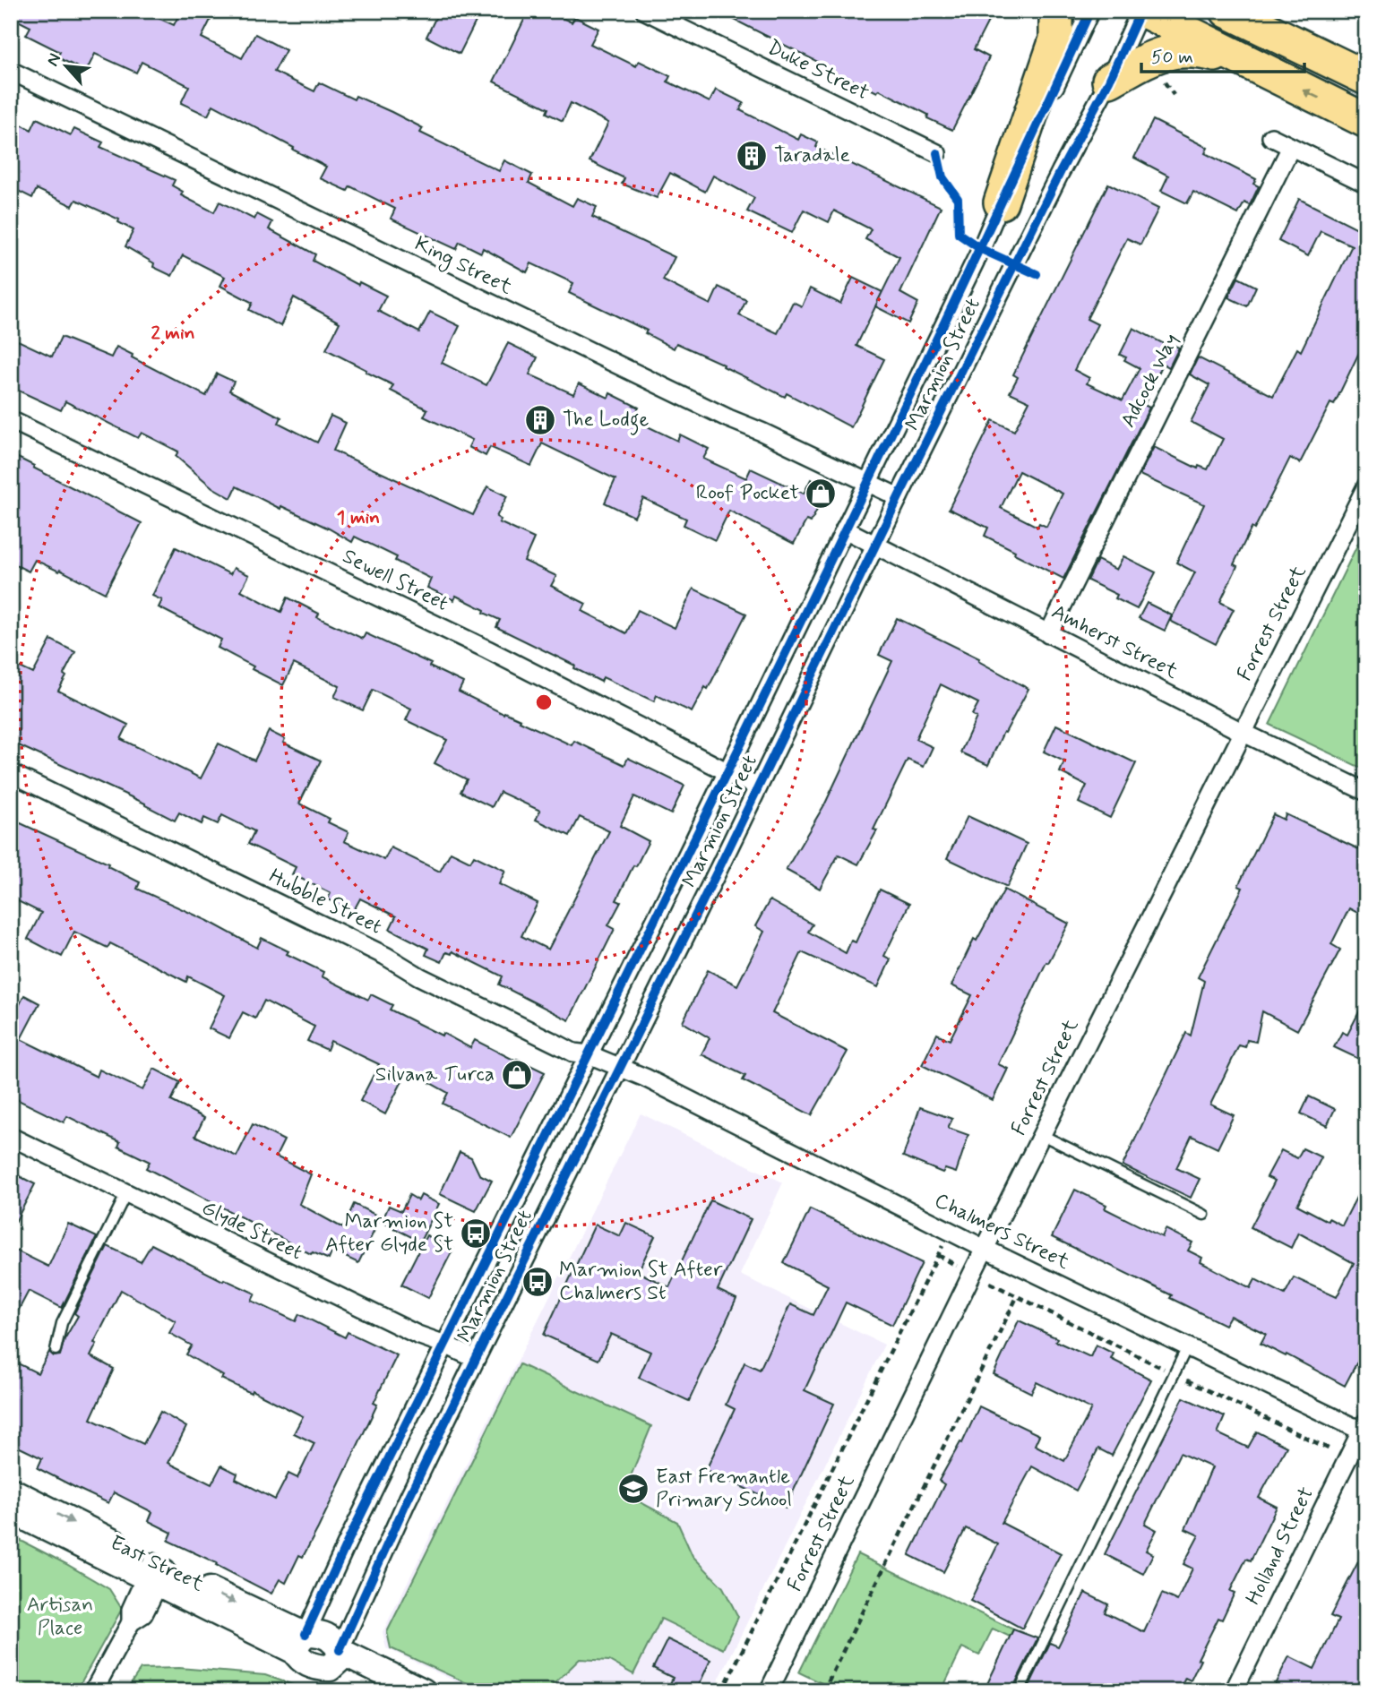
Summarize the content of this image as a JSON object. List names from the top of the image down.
{
  "streets": {
    "street": [
      "Duke Street",
      "King Street",
      "Marmion Street",
      "Adcock Way",
      "Sewell Street",
      "Forrest Street",
      "Amherst Street",
      "Hubble Street",
      "Glyde Street",
      "Chalmers Street",
      "Holland Street",
      "East Street"
    ]
  },
  "crossings": [
    ["King Street", "Marmion Street"],
    ["Marmion Street", "Sewell Street"],
    ["Marmion Street", "Amherst Street"],
    ["Marmion Street", "Hubble Street"],
    ["Marmion Street", "Glyde Street"],
    ["Marmion Street", "Chalmers Street"],
    ["Marmion Street", "East Street"],
    ["Adcock Way", "Amherst Street"],
    ["Forrest Street", "Amherst Street"],
    ["Forrest Street", "Chalmers Street"],
    ["Hubble Street", "Chalmers Street"],
    ["Chalmers Street", "Holland Street"]
  ],
  "parks": ["Artisan Place"],
  "places": {
    "building": ["Taradale", "The Lodge"],
    "shop": ["Roof Pocket", "Silvana Turca"],
    "bus stop": ["Marmion St After Glyde St", "Marmion St After Chalmers St"],
    "school or university": ["East Fremantle Primary School"]
  },
  "scale_bar": "50 m",
  "north": "top left",
  "rings": ["2 min", "1 min"]
}
